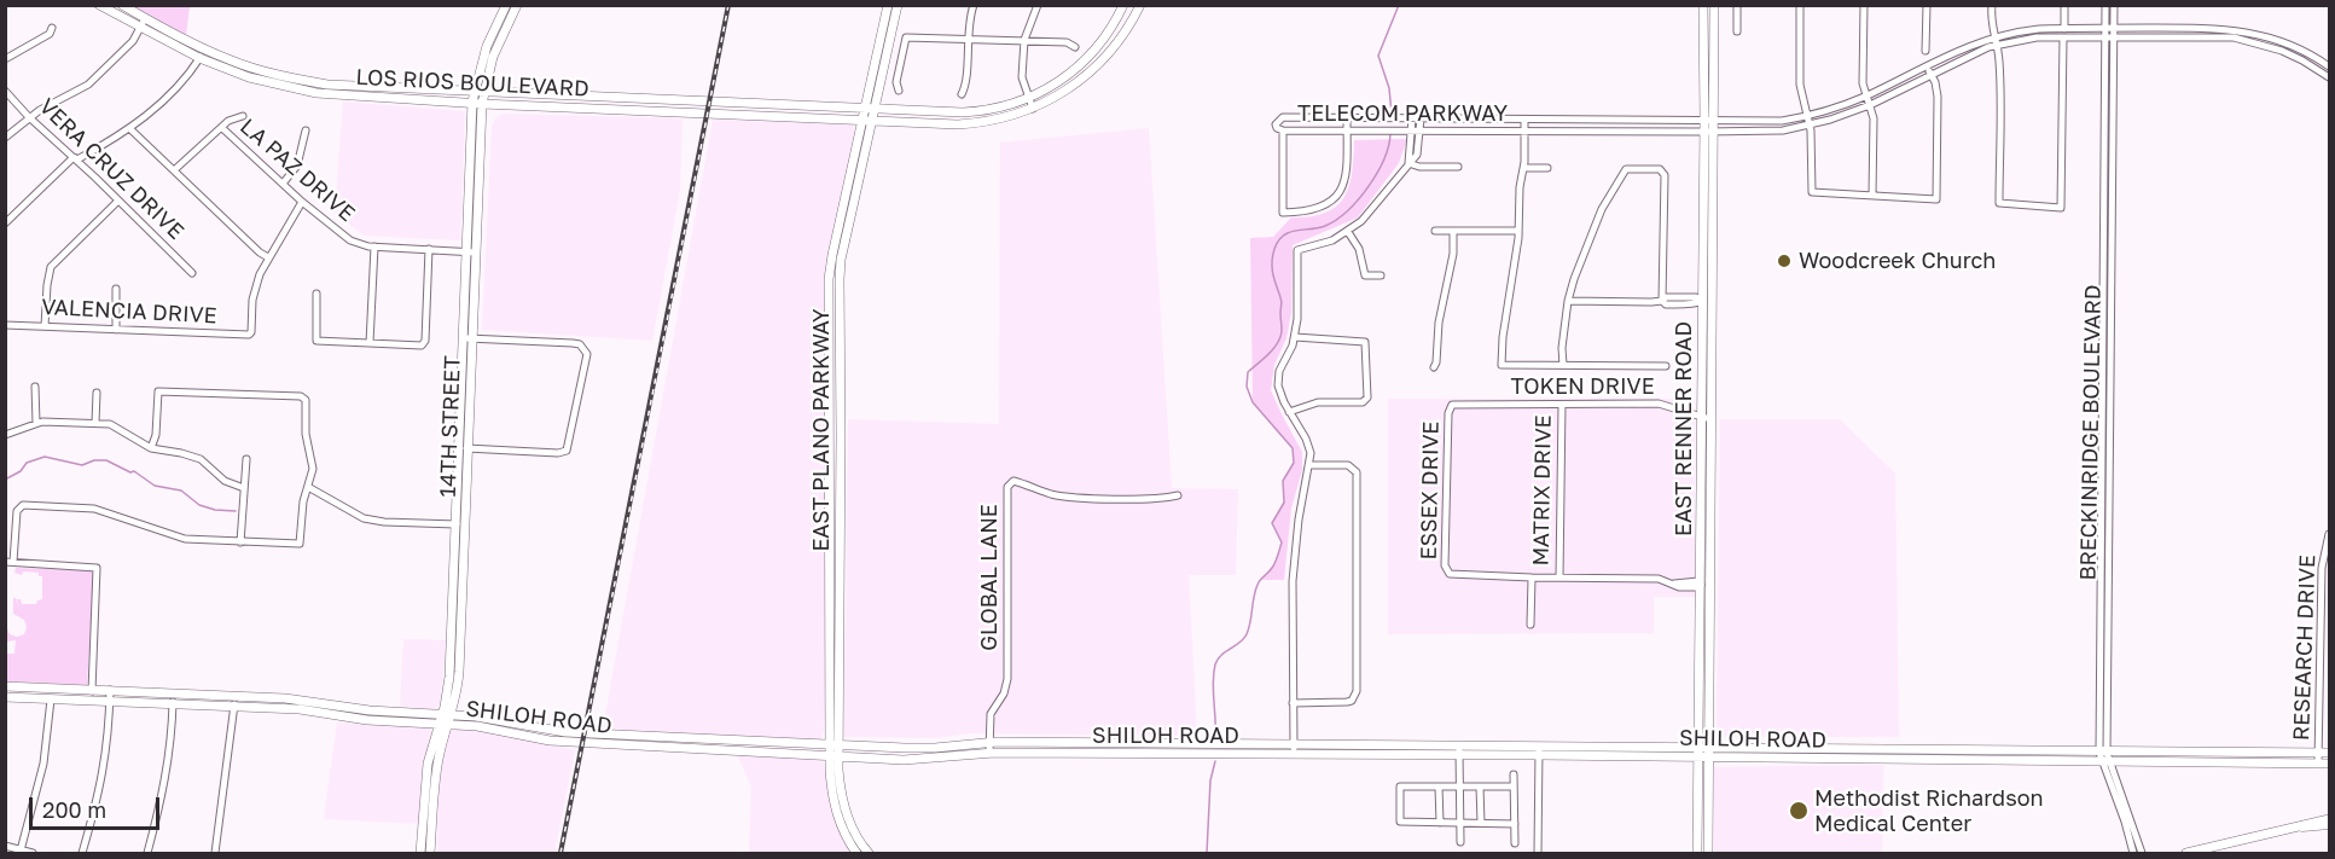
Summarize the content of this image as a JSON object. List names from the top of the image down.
{
  "streets": {
    "main road": [
      "LOS RIOS BOULEVARD",
      "14TH STREET",
      "EAST RENNER ROAD",
      "EAST PLANO PARKWAY",
      "SHILOH ROAD"
    ],
    "street": [
      "TELECOM PARKWAY",
      "VERA CRUZ DRIVE",
      "LA PAZ DRIVE",
      "VALENCIA DRIVE",
      "TOKEN DRIVE",
      "BRECKINRIDGE BOULEVARD",
      "ESSEX DRIVE",
      "MATRIX DRIVE",
      "GLOBAL LANE",
      "RESEARCH DRIVE"
    ]
  },
  "crossings": [
    ["LOS RIOS BOULEVARD", "14TH STREET"],
    ["LOS RIOS BOULEVARD", "EAST PLANO PARKWAY"],
    ["TELECOM PARKWAY", "EAST RENNER ROAD"],
    ["TELECOM PARKWAY", "BRECKINRIDGE BOULEVARD"],
    ["LA PAZ DRIVE", "14TH STREET"],
    ["TOKEN DRIVE", "EAST RENNER ROAD"],
    ["TOKEN DRIVE", "ESSEX DRIVE"],
    ["TOKEN DRIVE", "MATRIX DRIVE"],
    ["14TH STREET", "SHILOH ROAD"],
    ["EAST RENNER ROAD", "SHILOH ROAD"],
    ["EAST PLANO PARKWAY", "SHILOH ROAD"],
    ["BRECKINRIDGE BOULEVARD", "SHILOH ROAD"],
    ["GLOBAL LANE", "SHILOH ROAD"],
    ["RESEARCH DRIVE", "SHILOH ROAD"]
  ],
  "places": ["Woodcreek Church", "Methodist Richardson Medical Center"],
  "scale_bar": "200 m"
}
